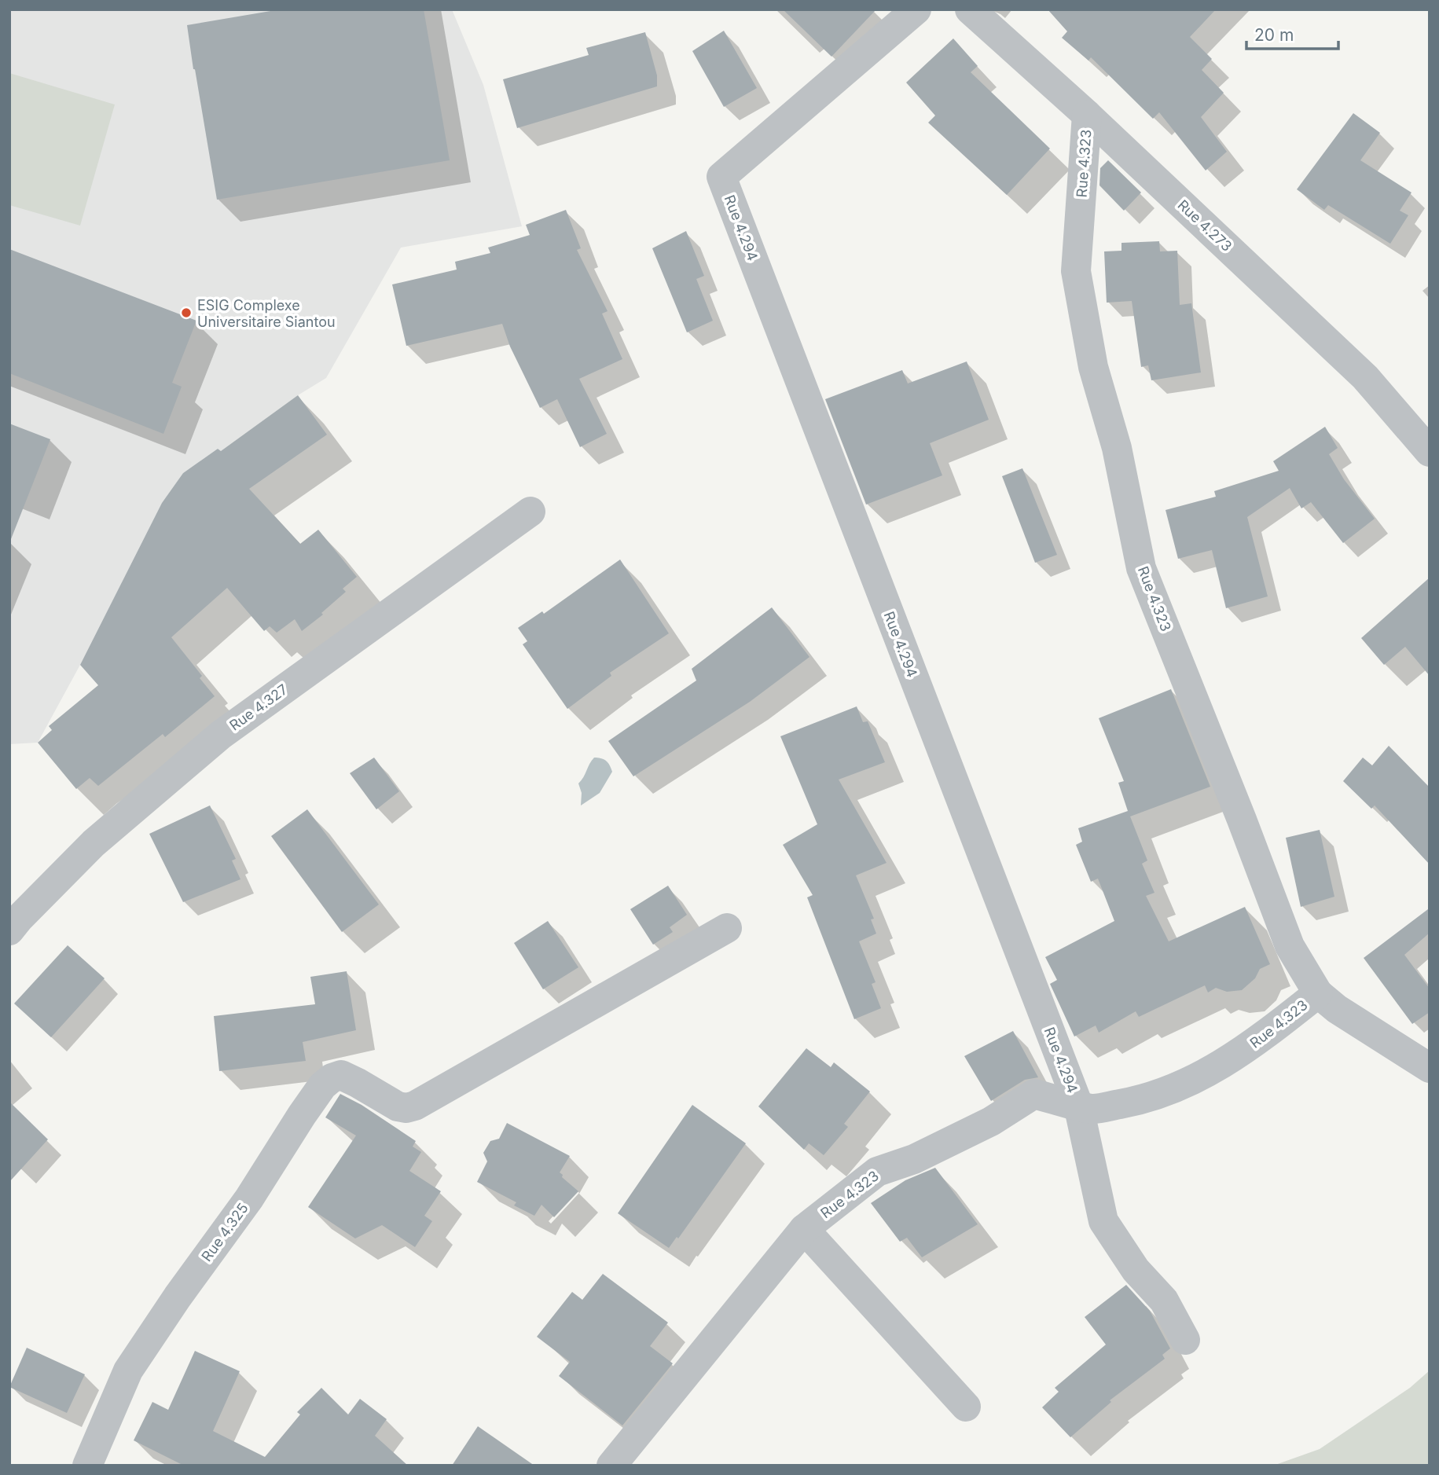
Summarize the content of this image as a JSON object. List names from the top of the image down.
{
  "streets": {
    "street": [
      "Rue 4.323",
      "Rue 4.273",
      "Rue 4.294",
      "Rue 4.327",
      "Rue 4.325"
    ]
  },
  "crossings": [
    ["Rue 4.323", "Rue 4.273"],
    ["Rue 4.323", "Rue 4.294"]
  ],
  "places": ["ESIG Complexe Universitaire Siantou"],
  "scale_bar": "20 m"
}
